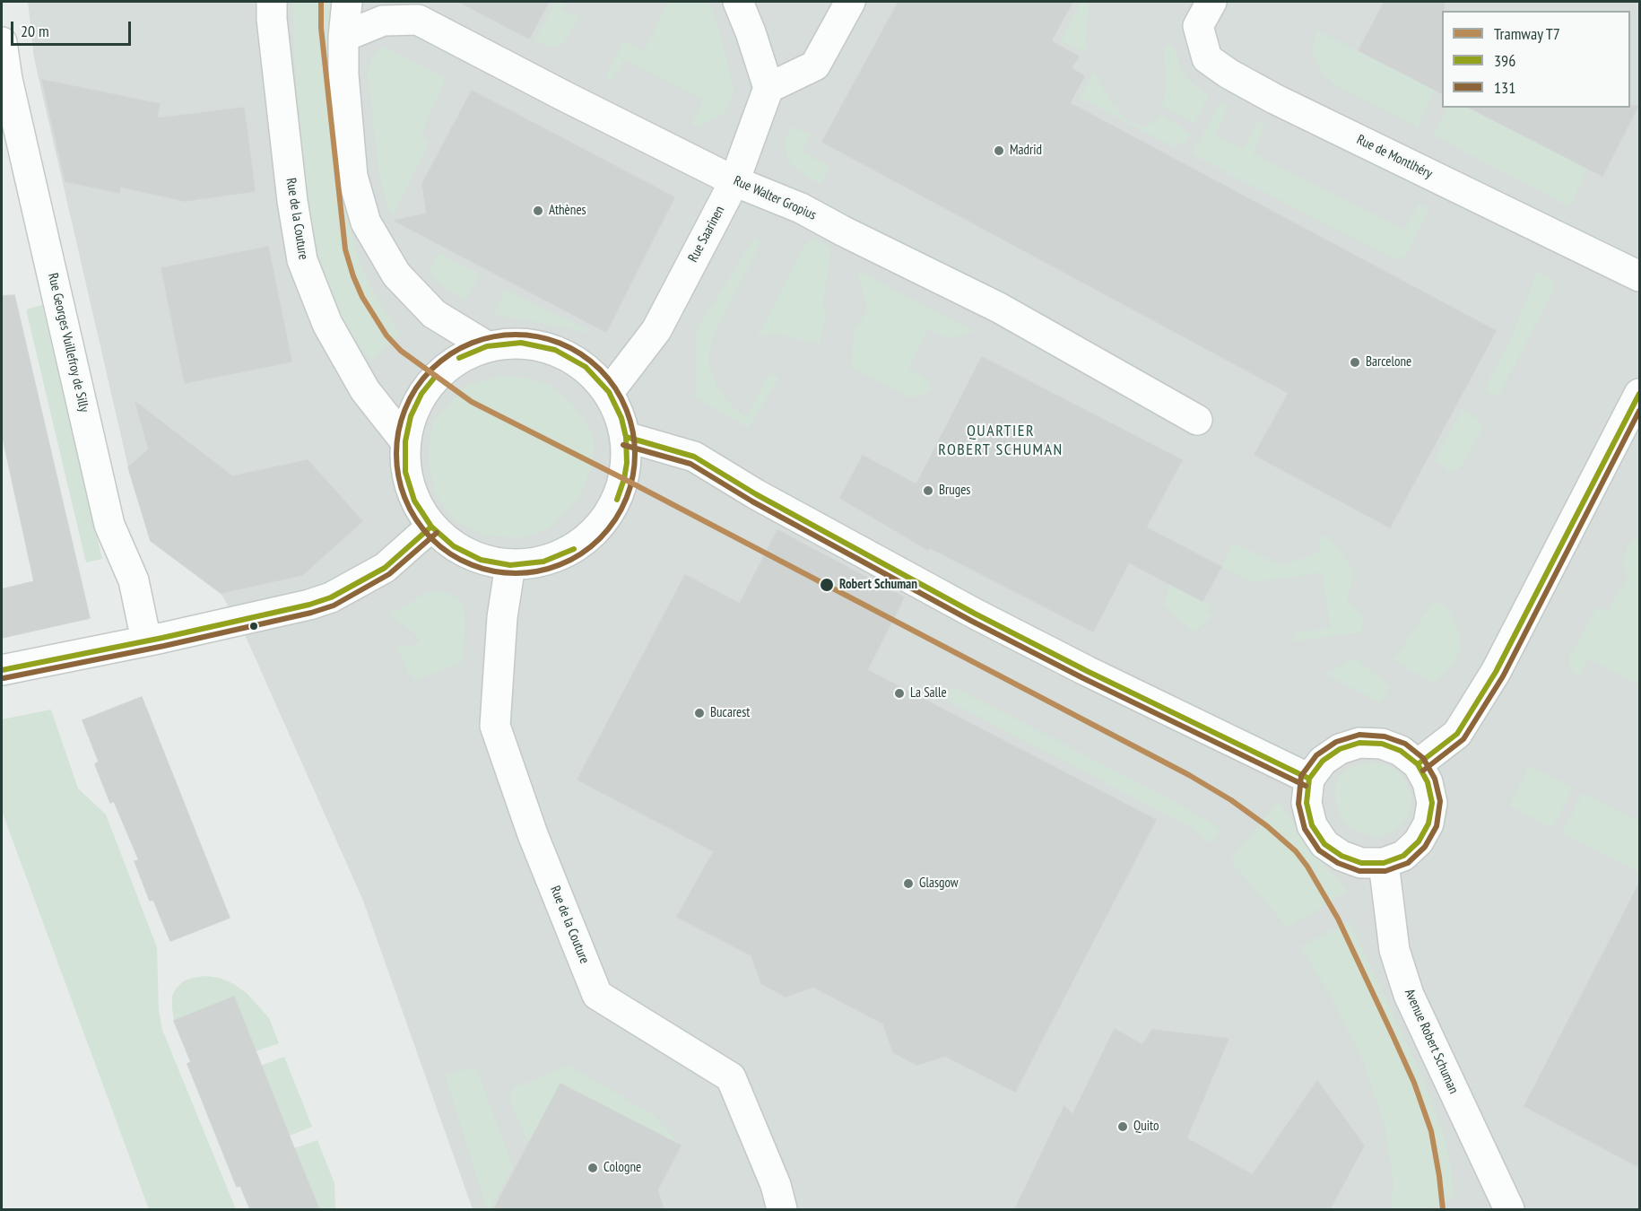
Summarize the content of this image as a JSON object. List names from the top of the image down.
{
  "streets": {
    "street": [
      "Rue de Montlhéry",
      "Rue Walter Gropius",
      "Rue de la Couture",
      "Rue Saarinen",
      "Rue Georges Vuillefroy de Silly",
      "Avenue Robert Schuman"
    ]
  },
  "crossings": [
    ["Rue Walter Gropius", "Rue Saarinen"]
  ],
  "districts": ["QUARTIER ROBERT SCHUMAN"],
  "places": [
    "Madrid",
    "Athènes",
    "Barcelone",
    "Bruges",
    "Robert Schuman",
    "La Salle",
    "Bucarest",
    "Glasgow",
    "Quito",
    "Cologne"
  ],
  "lines": ["tram line T7", "transit line 131", "transit line 396"],
  "legend": ["Tramway T7", "396", "131"],
  "scale_bar": "20 m"
}
